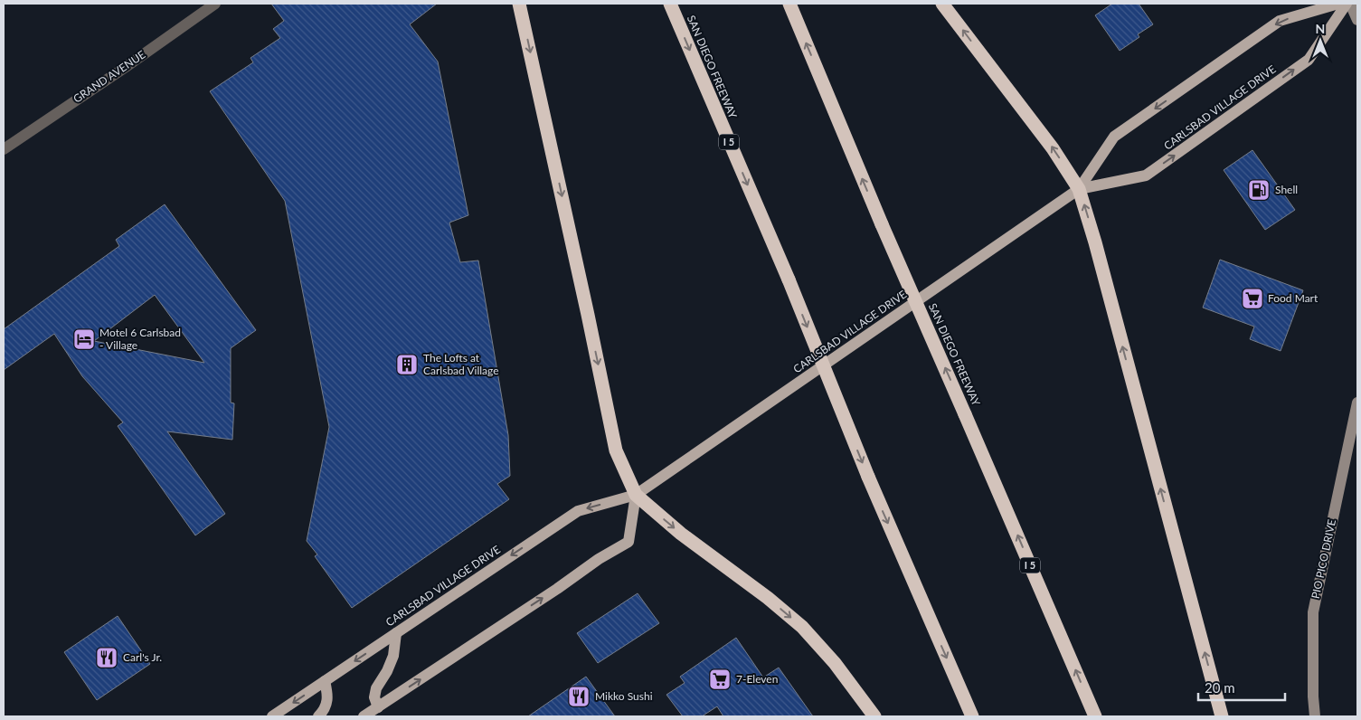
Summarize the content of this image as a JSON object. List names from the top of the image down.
{
  "streets": {
    "highway": ["SAN DIEGO FREEWAY", "I 5"],
    "main road": ["CARLSBAD VILLAGE DRIVE"],
    "street": ["GRAND AVENUE", "PIO PICO DRIVE"]
  },
  "places": {
    "fuel station": ["Shell"],
    "supermarket": ["Food Mart", "7-Eleven"],
    "hotel": ["Motel 6 Carlsbad - Village"],
    "building": ["The Lofts at Carlsbad Village"],
    "restaurant": ["Carl's Jr.", "Mikko Sushi"]
  },
  "scale_bar": "20 m",
  "north": "top"
}
